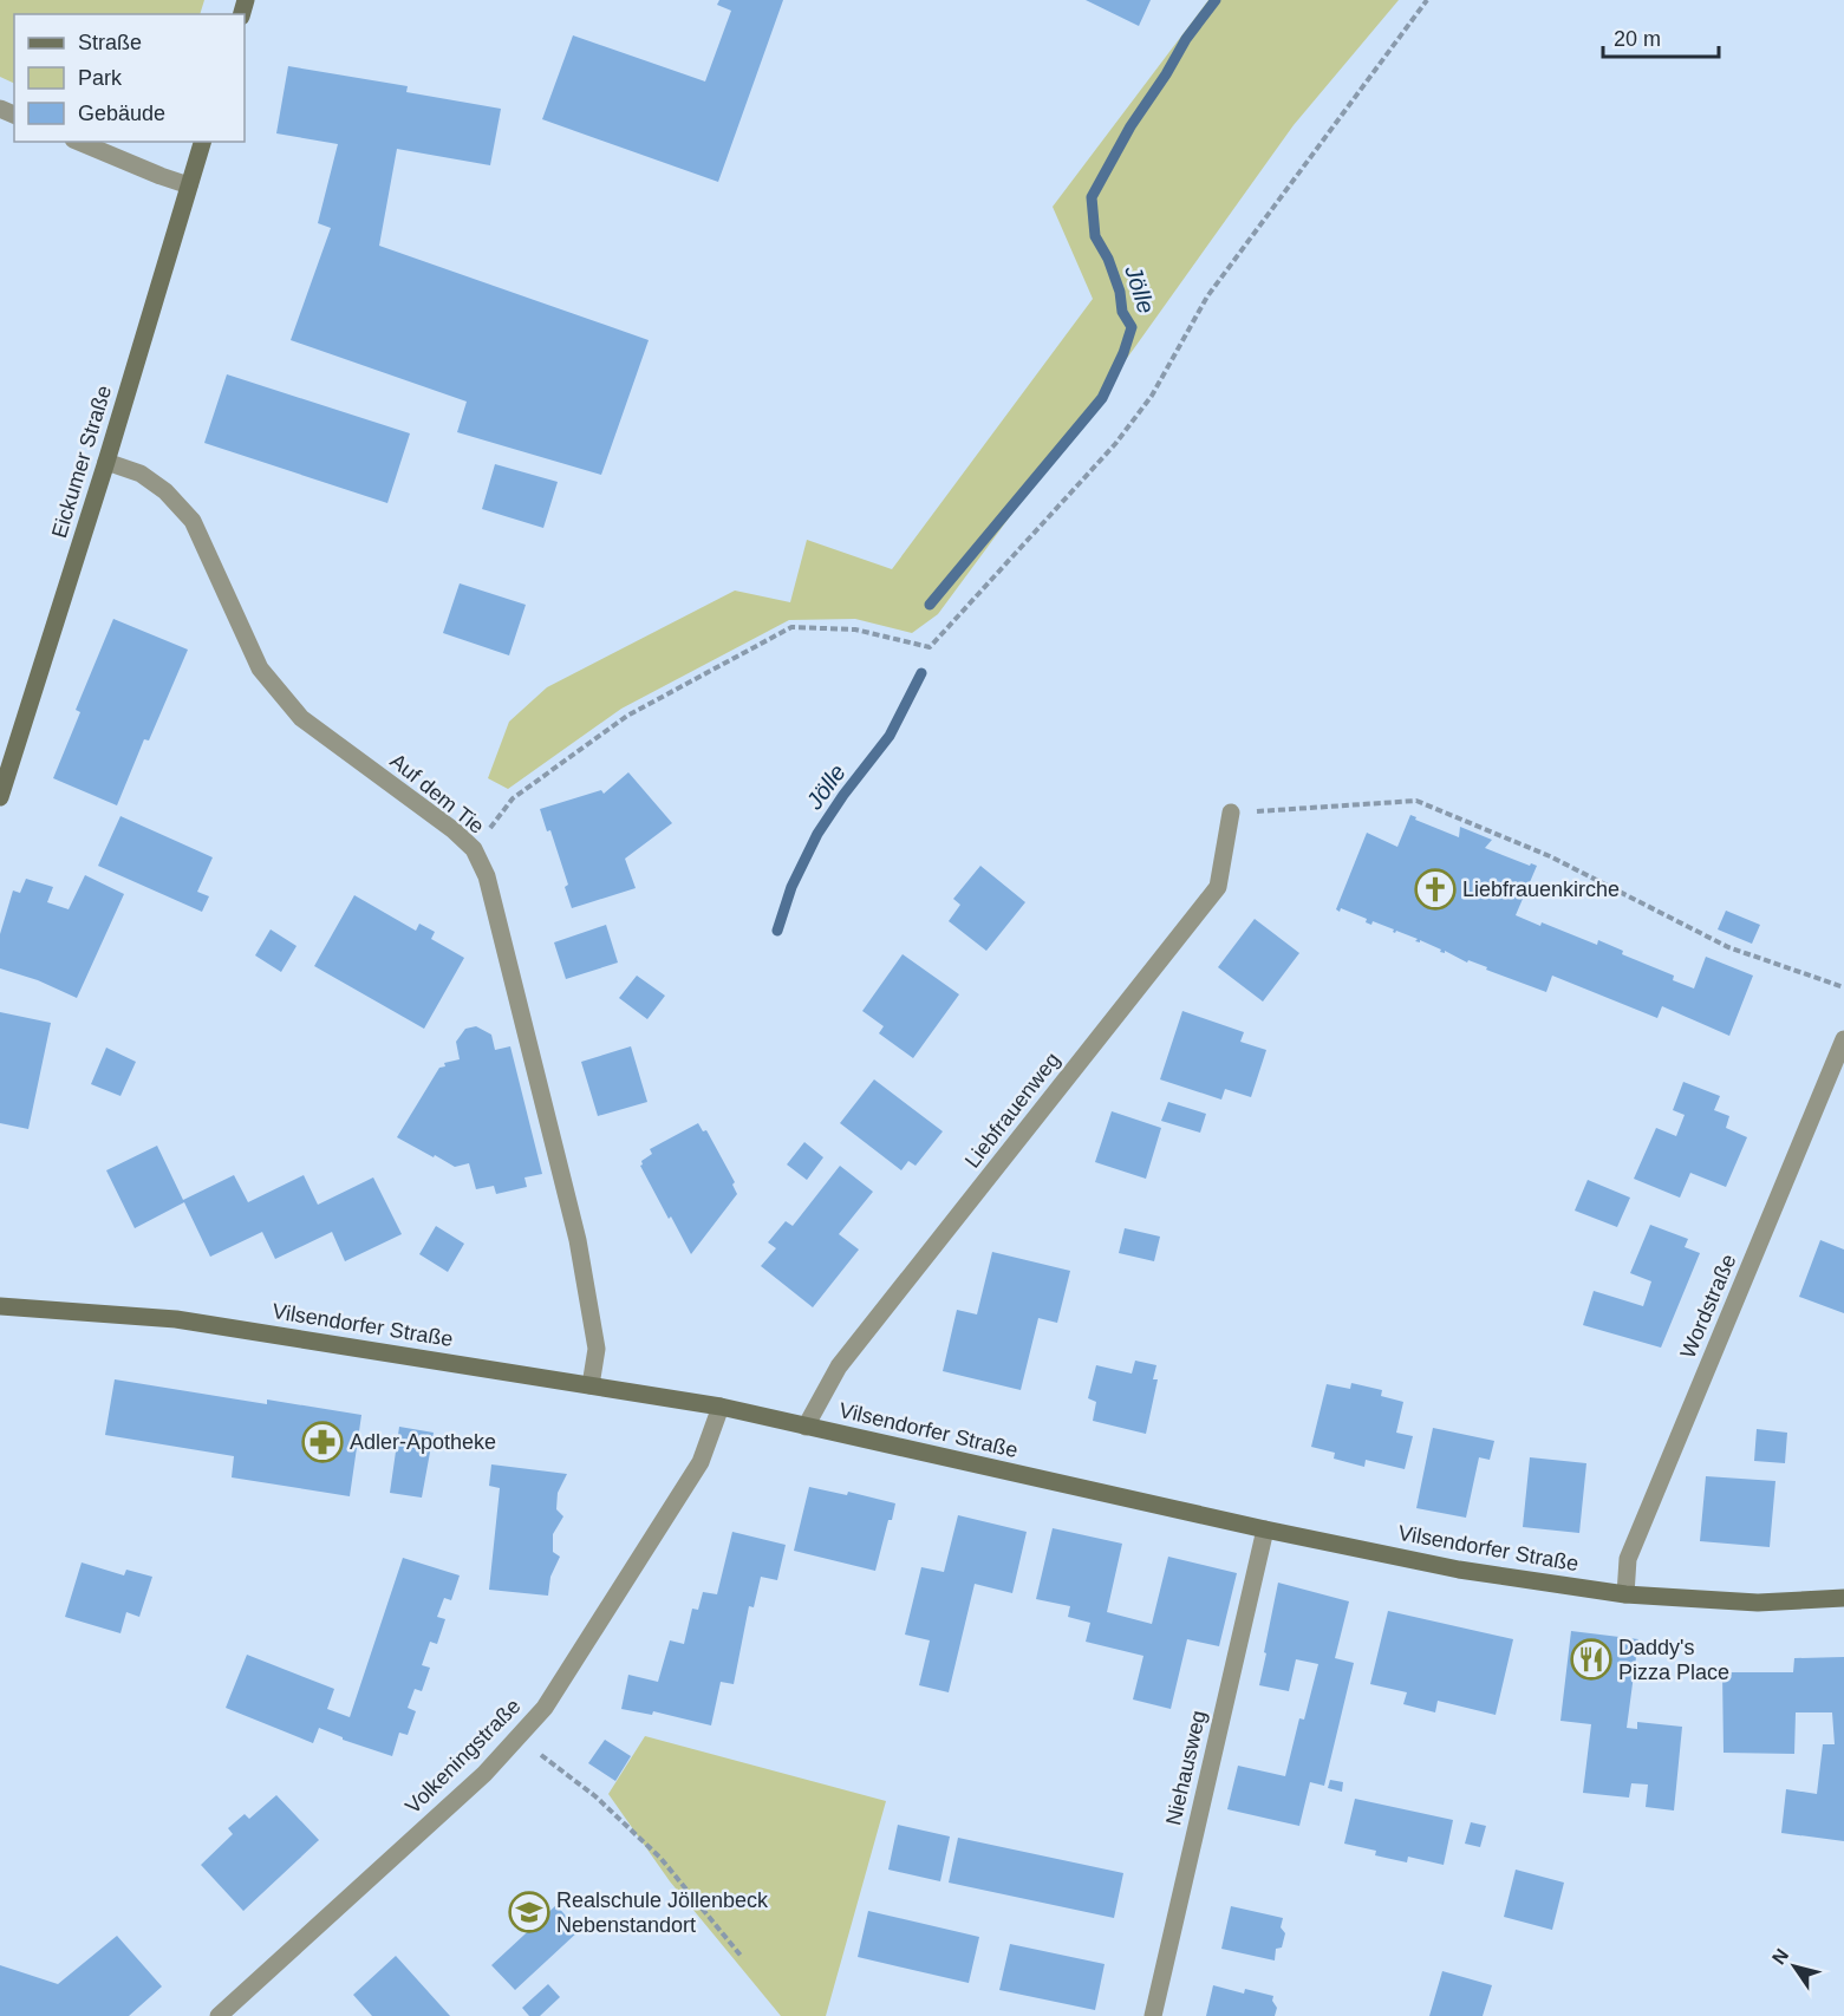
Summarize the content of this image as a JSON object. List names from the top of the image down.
{
  "streets": {
    "main road": ["Eickumer Straße", "Vilsendorfer Straße"],
    "street": [
      "Auf dem Tie",
      "Liebfrauenweg",
      "Wordstraße",
      "Volkeningstraße",
      "Niehausweg"
    ]
  },
  "crossings": [
    ["Eickumer Straße", "Auf dem Tie"],
    ["Auf dem Tie", "Vilsendorfer Straße"],
    ["Liebfrauenweg", "Vilsendorfer Straße"],
    ["Wordstraße", "Vilsendorfer Straße"],
    ["Vilsendorfer Straße", "Volkeningstraße"],
    ["Vilsendorfer Straße", "Niehausweg"]
  ],
  "water": ["Jölle"],
  "places": {
    "church": ["Liebfrauenkirche"],
    "pharmacy": ["Adler-Apotheke"],
    "restaurant": ["Daddy's Pizza Place"],
    "school or university": ["Realschule Jöllenbeck Nebenstandort"]
  },
  "legend": ["Straße", "Park", "Gebäude"],
  "scale_bar": "20 m",
  "north": "top left"
}
